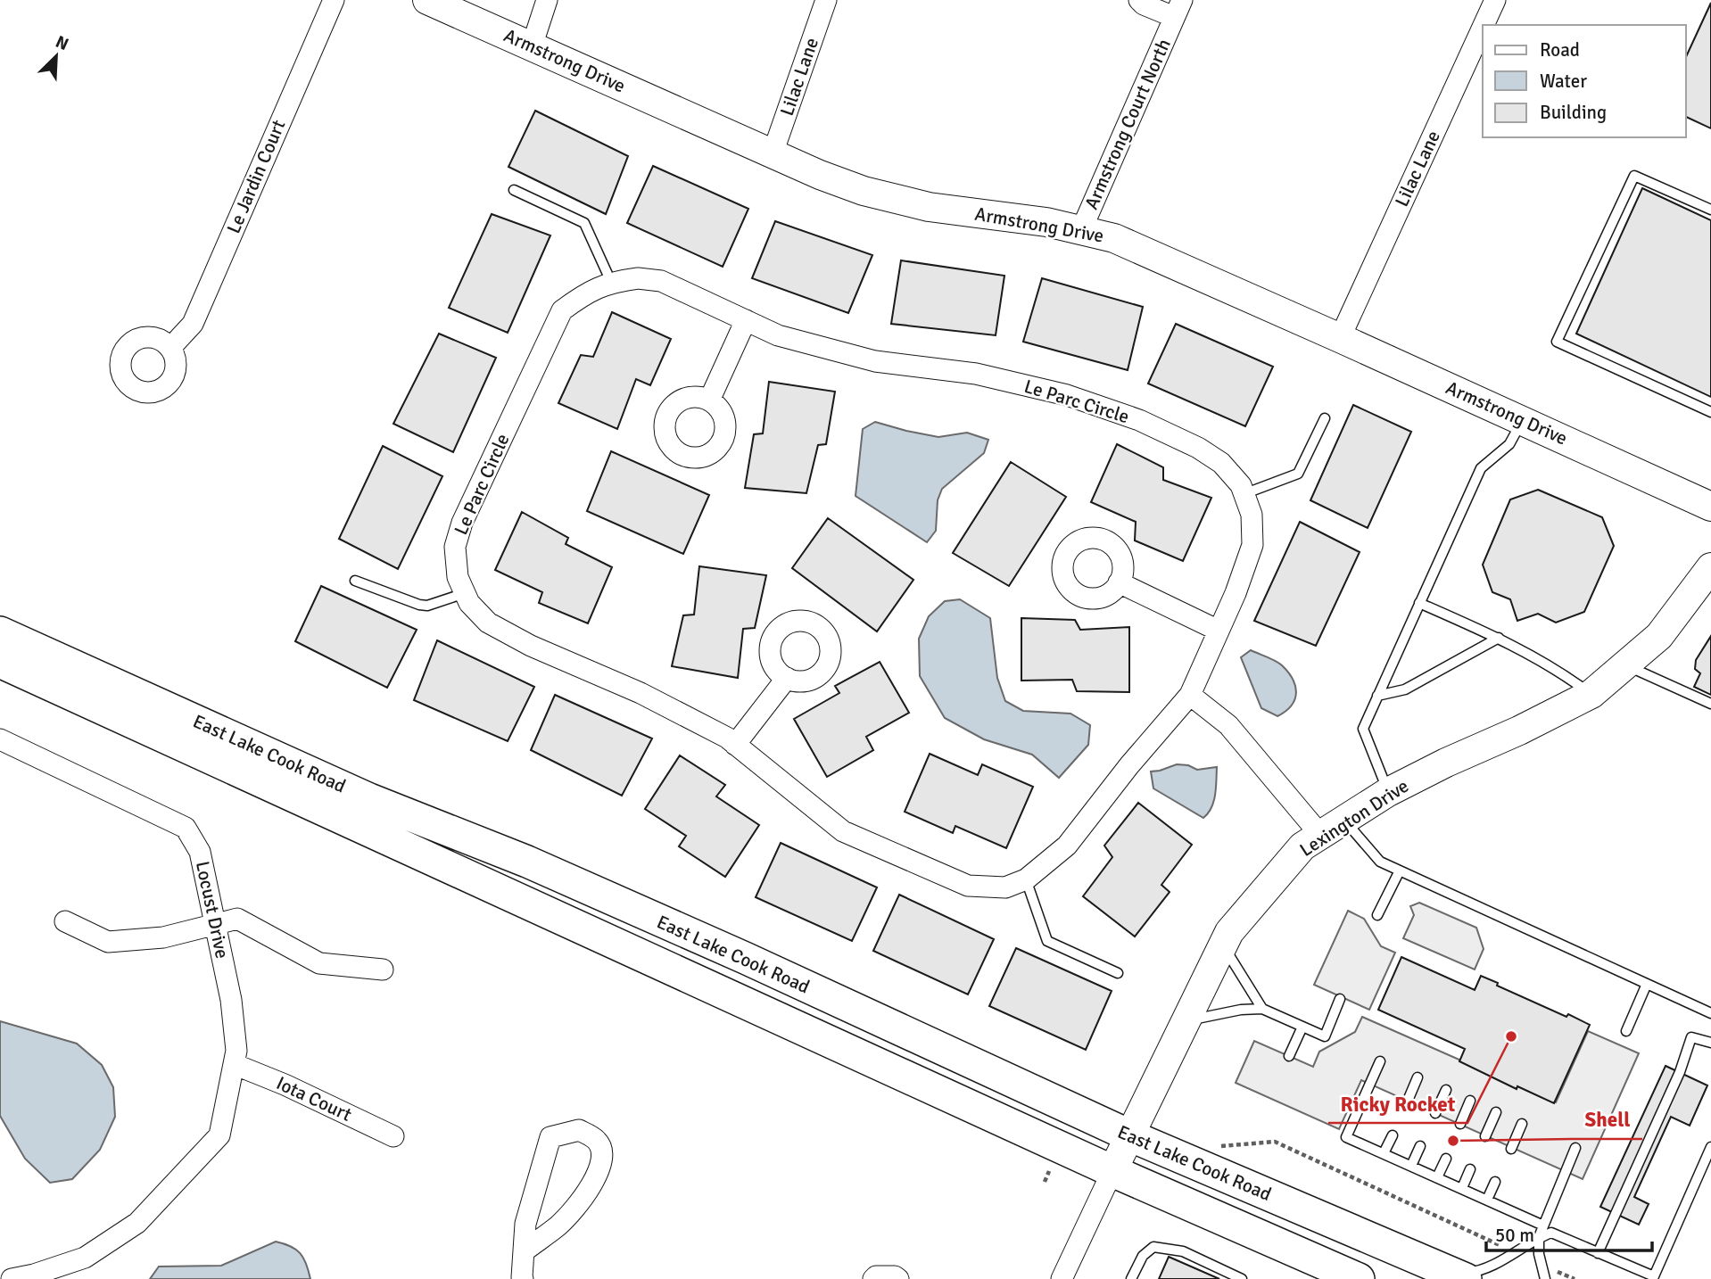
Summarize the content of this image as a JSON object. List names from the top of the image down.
{
  "streets": {
    "main road": ["East Lake Cook Road"],
    "street": [
      "Armstrong Drive",
      "Lilac Lane",
      "Armstrong Court North",
      "Le Jardin Court",
      "Le Parc Circle",
      "Lexington Drive",
      "Locust Drive",
      "Iota Court"
    ]
  },
  "crossings": [
    ["Armstrong Drive", "Lilac Lane"],
    ["Armstrong Drive", "Armstrong Court North"],
    ["East Lake Cook Road", "Lexington Drive"],
    ["Locust Drive", "Iota Court"]
  ],
  "places": ["Ricky Rocket", "Shell"],
  "legend": ["Road", "Water", "Building"],
  "scale_bar": "50 m",
  "north": "top right"
}
